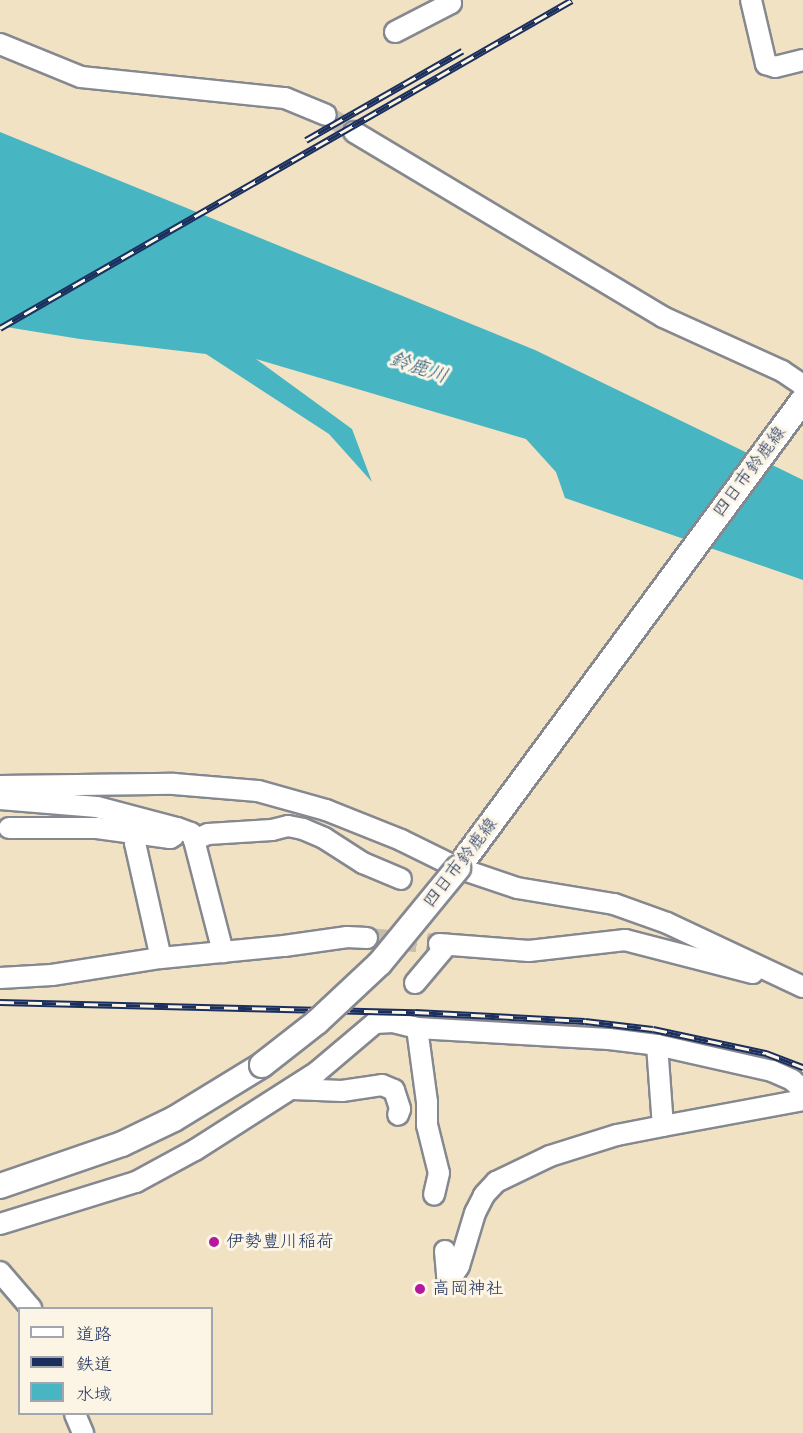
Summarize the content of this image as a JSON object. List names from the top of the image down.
{
  "streets": {
    "main road": ["四日市鈴鹿線"]
  },
  "water": ["鈴鹿川"],
  "places": ["伊勢豊川稲荷", "高岡神社"],
  "legend": ["道路", "鉄道", "水域"]
}
